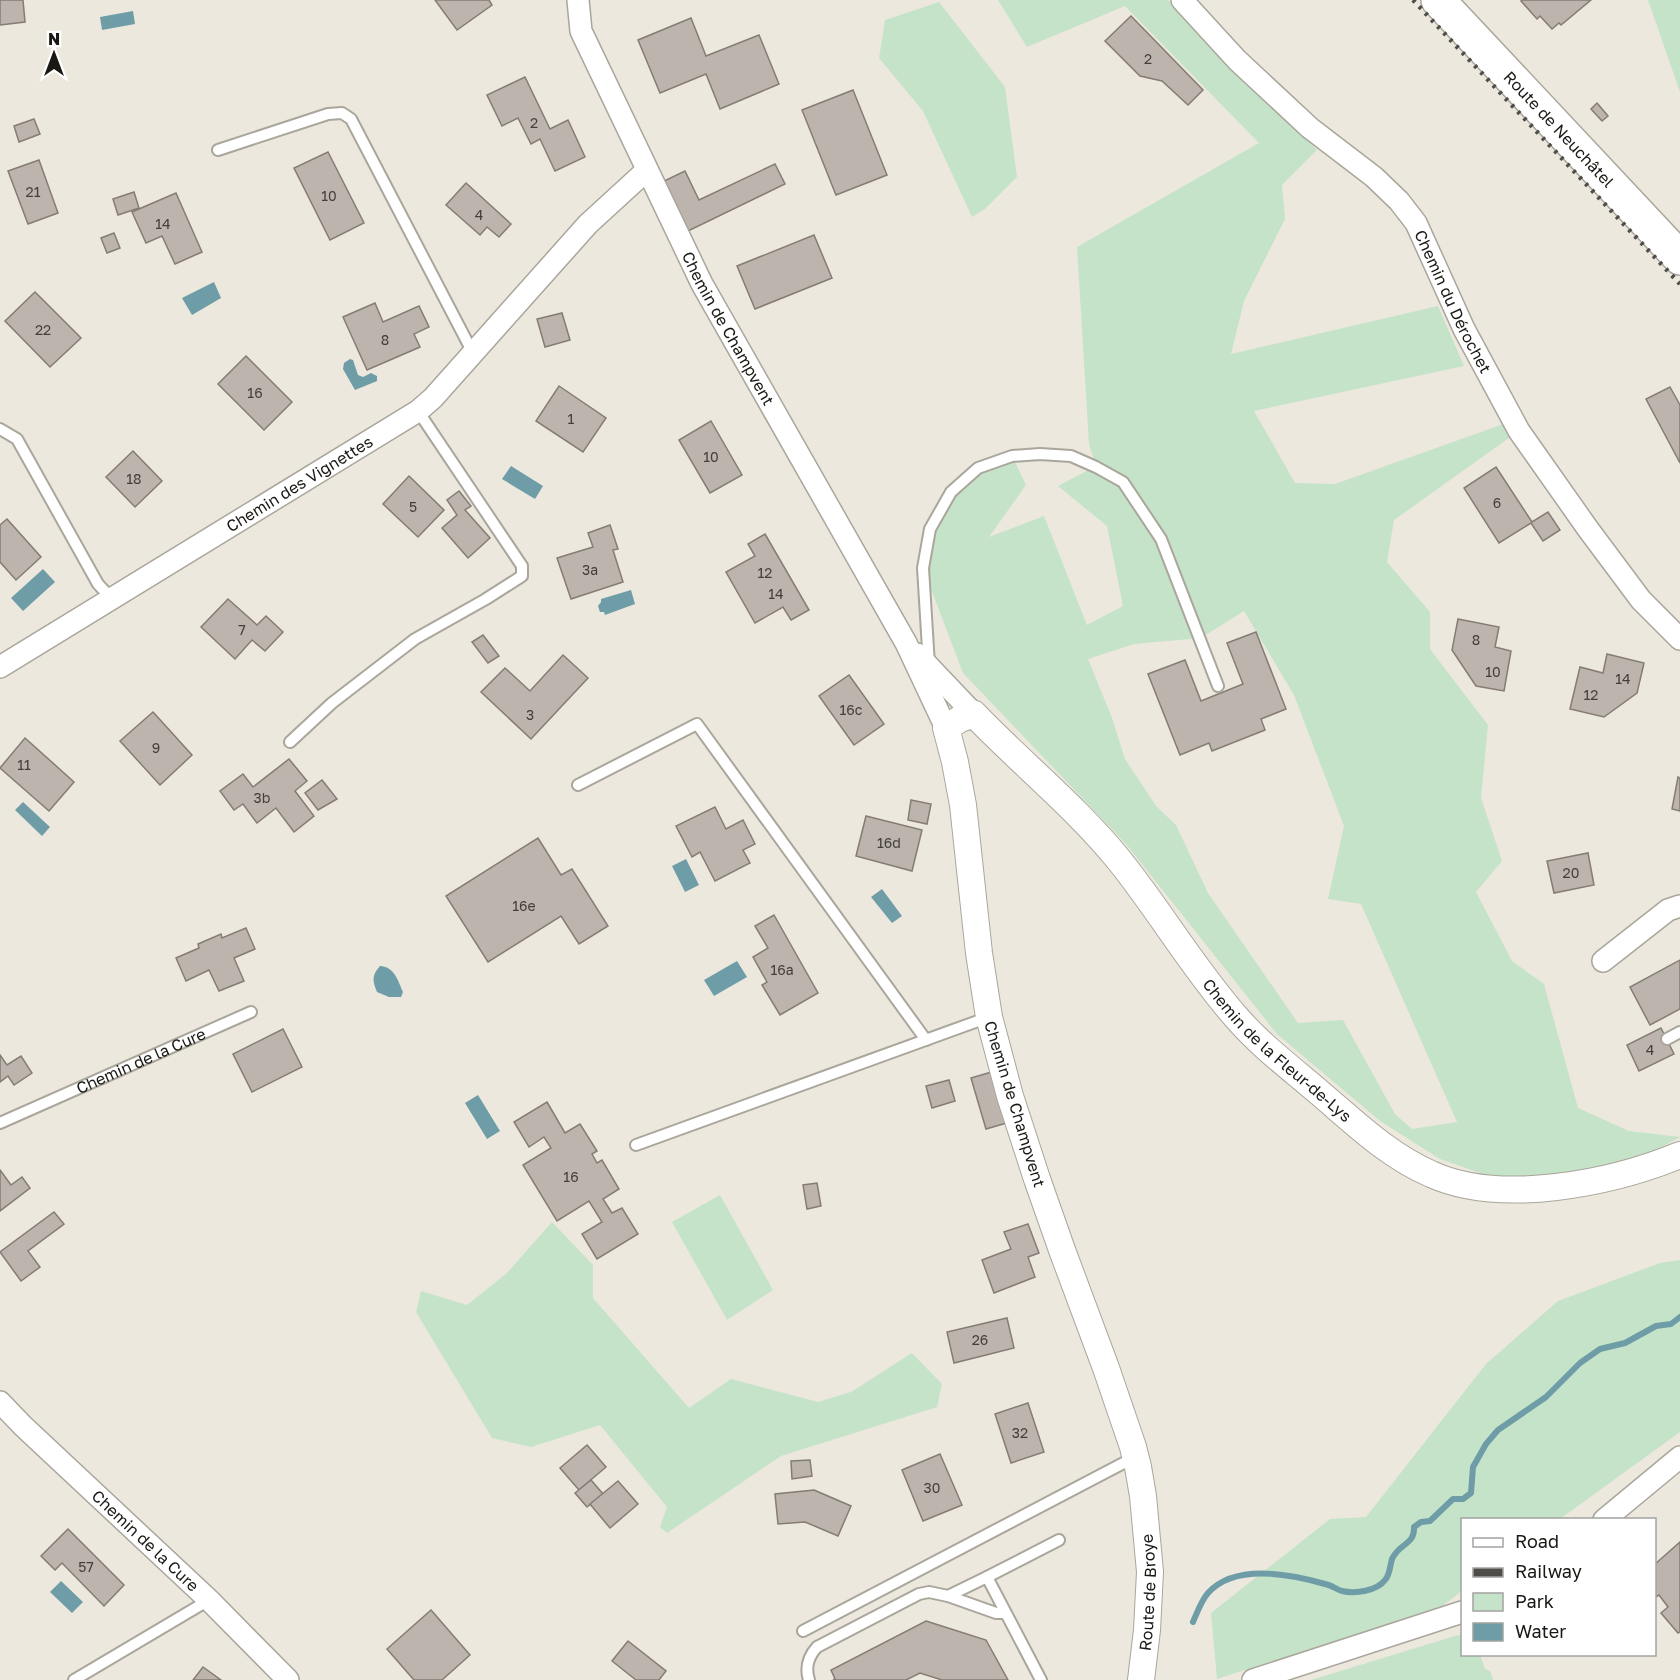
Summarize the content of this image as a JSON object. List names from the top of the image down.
{
  "streets": {
    "main road": ["Route de Neuchâtel"],
    "street": [
      "Chemin du Dérochet",
      "Chemin de Champvent",
      "Chemin des Vignettes",
      "Chemin de la Fleur-de-Lys",
      "Chemin de la Cure",
      "Route de Broye"
    ]
  },
  "crossings": [
    ["Chemin de Champvent", "Chemin des Vignettes"],
    ["Chemin de Champvent", "Chemin de la Fleur-de-Lys"],
    ["Chemin de Champvent", "Route de Broye"]
  ],
  "house_numbers": [
    "2",
    "2",
    "21",
    "10",
    "4",
    "14",
    "22",
    "8",
    "16",
    "1",
    "10",
    "18",
    "6",
    "5",
    "3a",
    "12",
    "14",
    "7",
    "8",
    "10",
    "14",
    "12",
    "16c",
    "3",
    "9",
    "11",
    "3b",
    "16d",
    "20",
    "16e",
    "16a",
    "4",
    "16",
    "26",
    "32",
    "30",
    "57"
  ],
  "legend": [
    "Road",
    "Railway",
    "Park",
    "Water"
  ],
  "north": "top"
}
